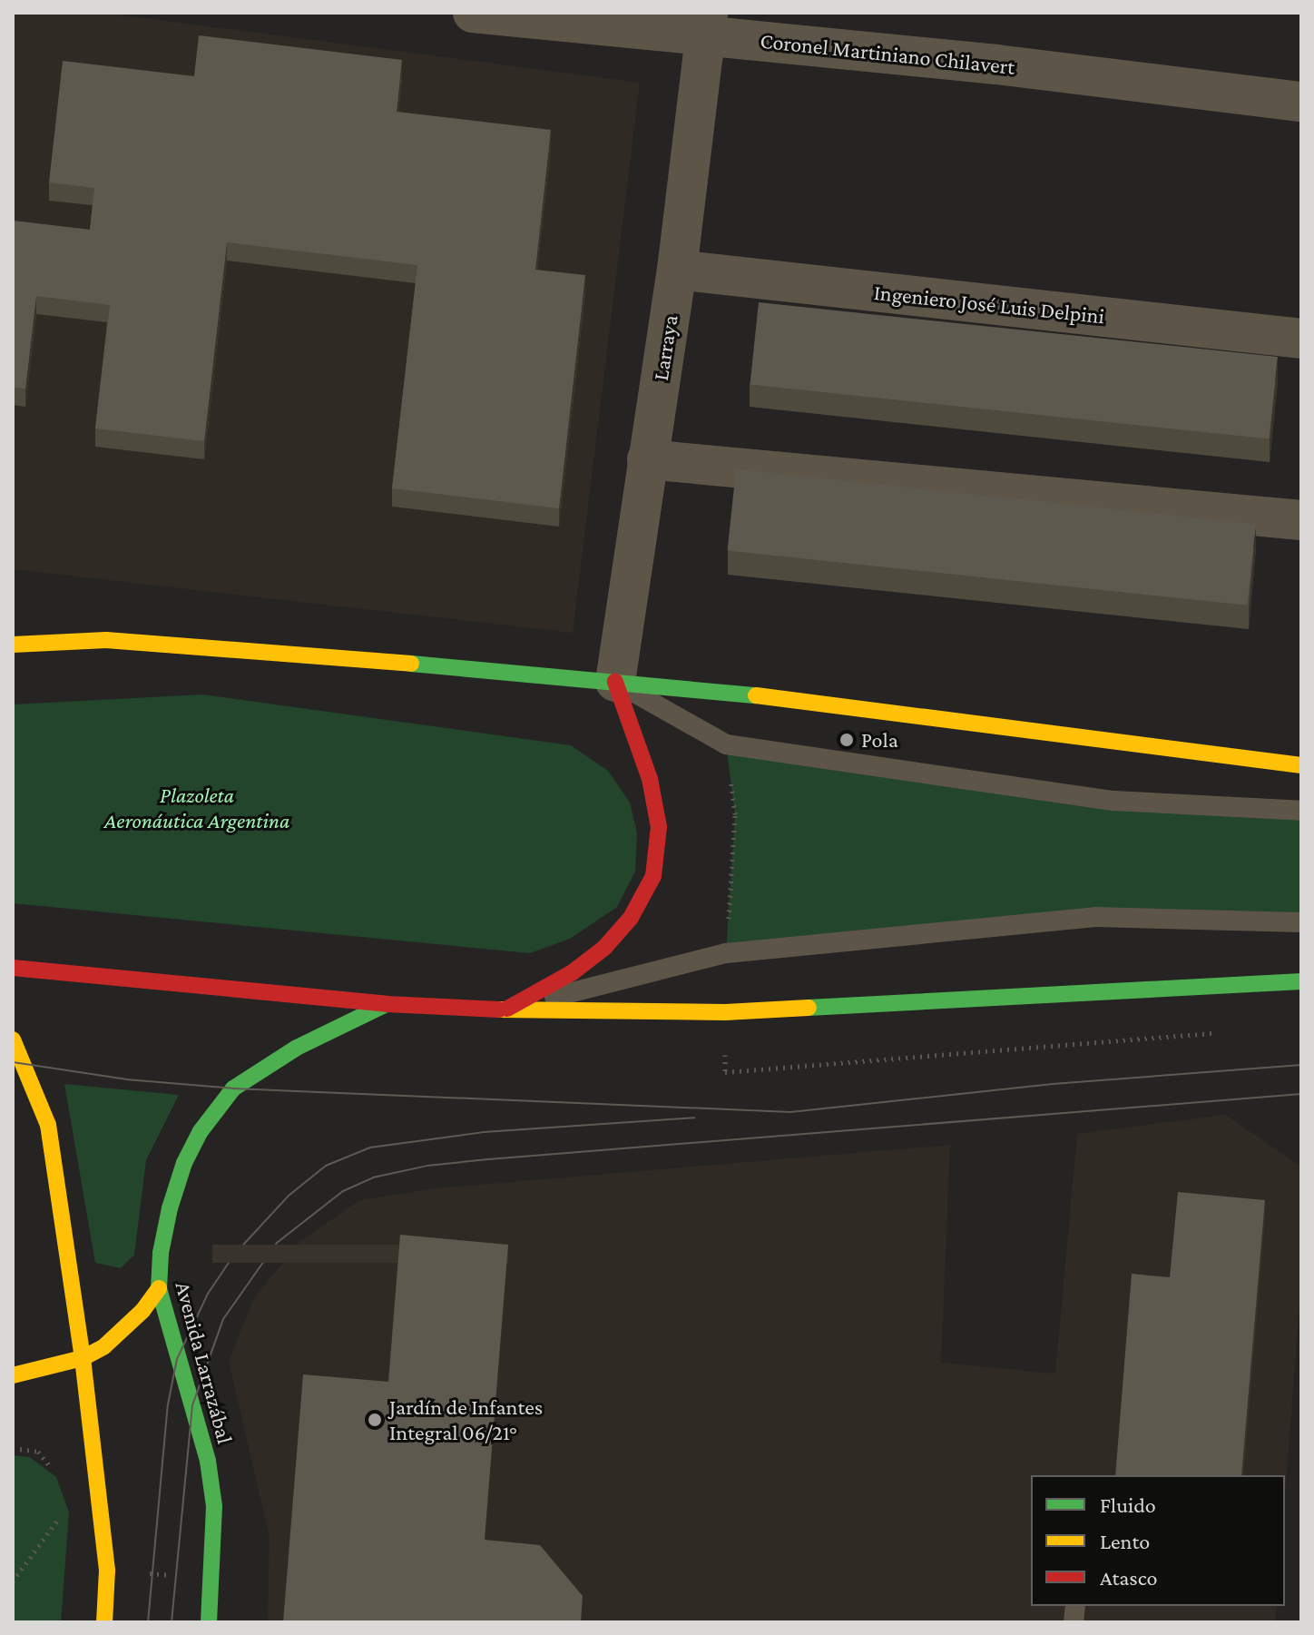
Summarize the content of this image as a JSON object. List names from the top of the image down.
{
  "streets": {
    "main road": ["Avenida Larrazábal"],
    "street": ["Coronel Martiniano Chilavert", "Ingeniero José Luis Delpini", "Larraya"]
  },
  "crossings": [
    ["Coronel Martiniano Chilavert", "Larraya"],
    ["Ingeniero José Luis Delpini", "Larraya"]
  ],
  "parks": ["Plazoleta Aeronáutica Argentina"],
  "places": ["Pola", "Jardín de Infantes Integral 06/21°"],
  "legend": ["Fluido", "Lento", "Atasco"]
}
